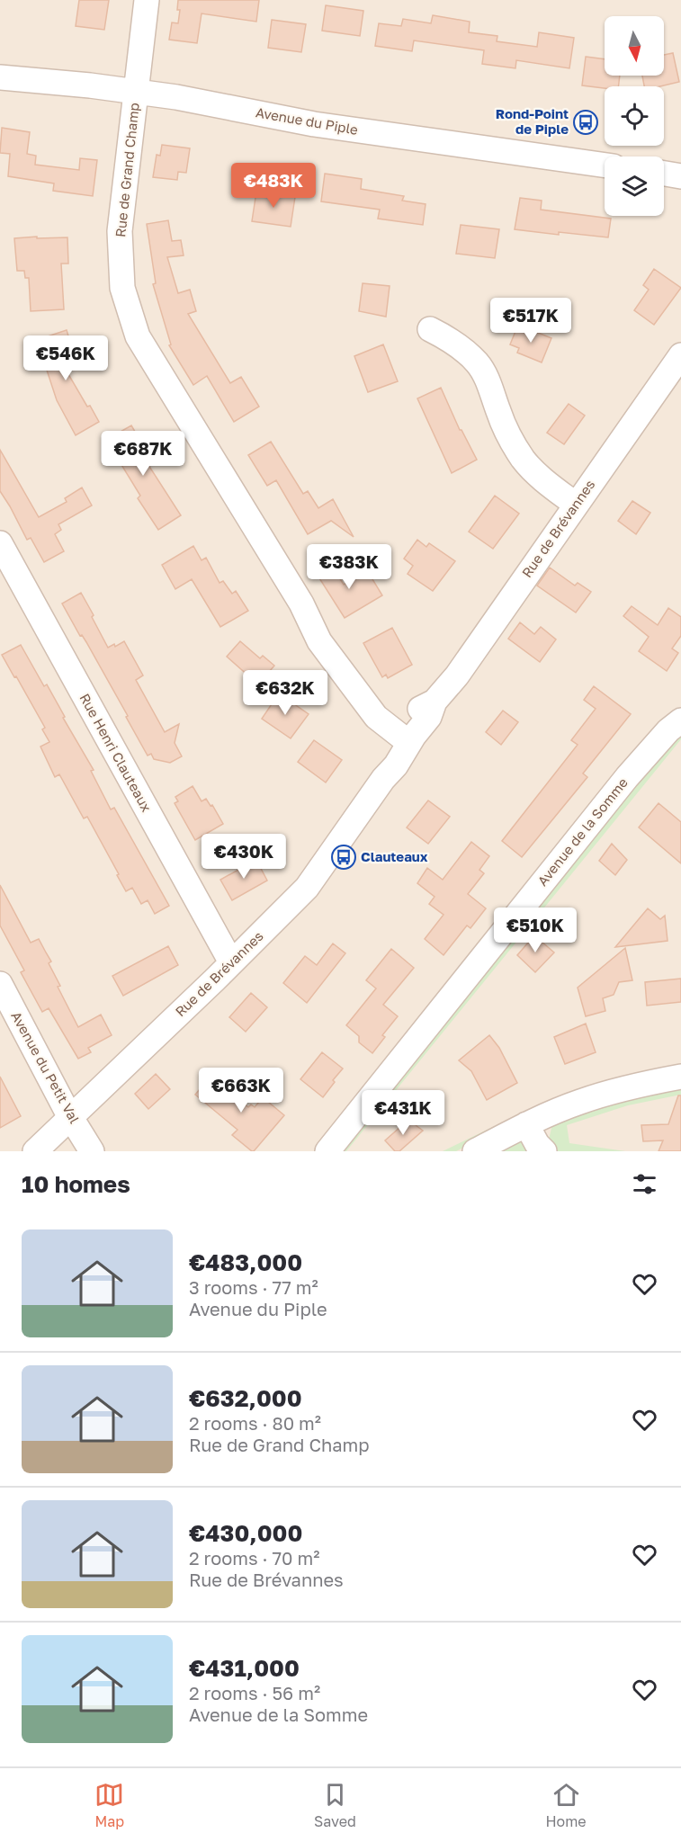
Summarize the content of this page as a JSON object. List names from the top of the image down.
{
  "streets": {
    "street": [
      "Avenue du Piple",
      "Rue de Grand Champ",
      "Rue de Brévannes",
      "Rue Henri Clauteaux",
      "Avenue de la Somme",
      "Avenue du Petit Val"
    ]
  },
  "crossings": [
    ["Avenue du Piple", "Rue de Grand Champ"],
    ["Rue de Grand Champ", "Rue de Brévannes"],
    ["Rue de Brévannes", "Rue Henri Clauteaux"],
    ["Rue de Brévannes", "Avenue du Petit Val"]
  ],
  "places": {
    "bus stop": ["Rond-Point de Piple", "Clauteaux"]
  },
  "north": "bottom",
  "page": {
    "price": [
      "€483K",
      "€517K",
      "€546K",
      "€687K",
      "€383K",
      "€632K",
      "€430K",
      "€510K",
      "€663K",
      "€431K"
    ],
    "heading": "10 homes",
    "list": [
      {
        "name": "€483,000",
        "note": "3 rooms · 77 m² · Avenue du Piple"
      },
      {
        "name": "€632,000",
        "note": "2 rooms · 80 m² · Rue de Grand Champ"
      },
      {
        "name": "€430,000",
        "note": "2 rooms · 70 m² · Rue de Brévannes"
      },
      {
        "name": "€431,000",
        "note": "2 rooms · 56 m² · Avenue de la Somme"
      }
    ],
    "tabs": ["Map", "Saved", "Home"]
  }
}
